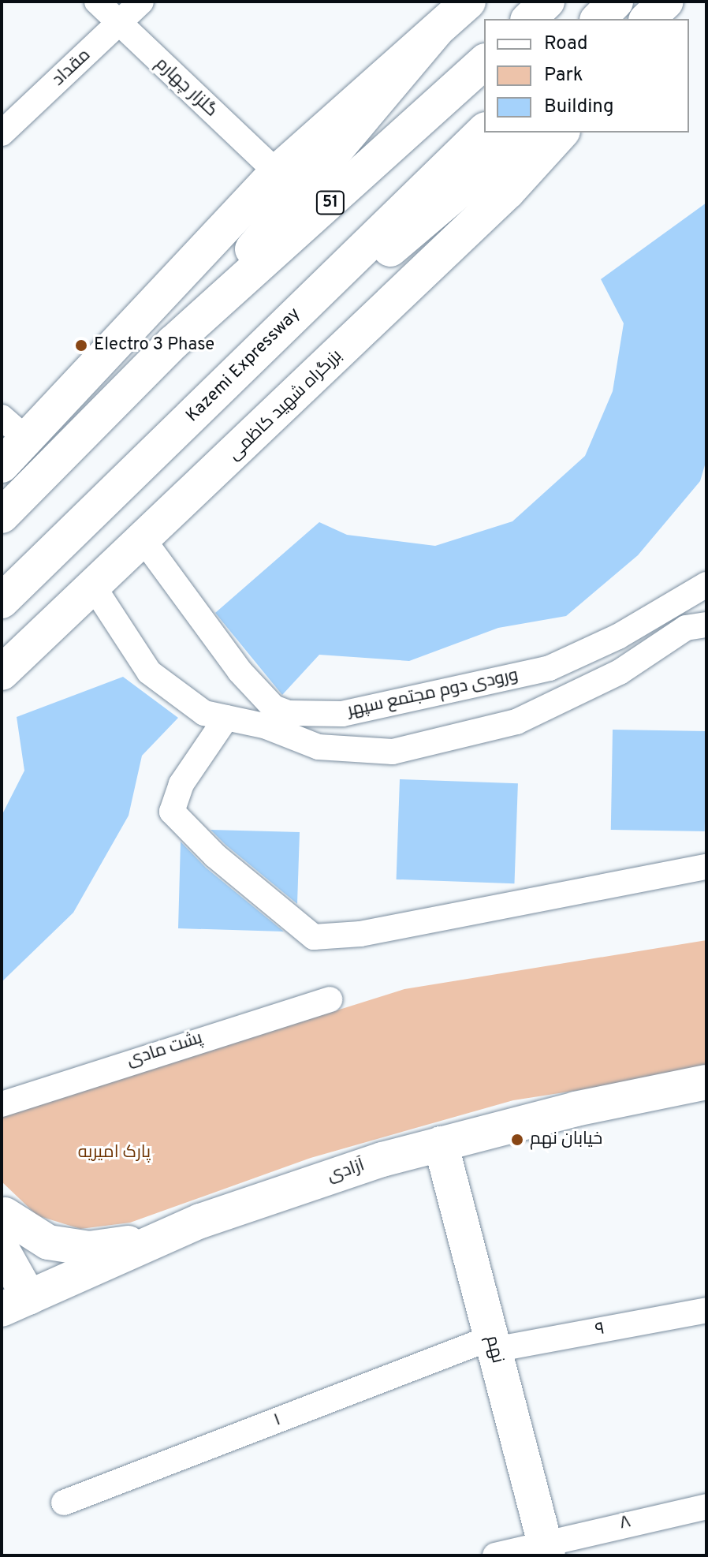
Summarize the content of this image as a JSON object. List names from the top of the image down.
{
  "streets": {
    "main road": [
      "51",
      "Kazemi Expressway",
      "بزرگراه شهید کاظمی",
      "آزادی",
      "نهم"
    ],
    "street": [
      "مقداد",
      "گلزار چهارم",
      "ورودی دوم مجتمع سپهر",
      "پشت مادی",
      "۹",
      "۱",
      "۸"
    ]
  },
  "crossings": [
    ["مقداد", "گلزار چهارم"],
    ["بزرگراه شهید کاظمی", "ورودی دوم مجتمع سپهر"],
    ["آزادی", "نهم"],
    ["۹", "نهم"],
    ["۹", "۱"],
    ["نهم", "۱"],
    ["نهم", "۸"]
  ],
  "parks": ["پارک امیریه"],
  "places": ["Electro 3 Phase", "خیابان نهم"],
  "legend": ["Road", "Park", "Building"]
}
